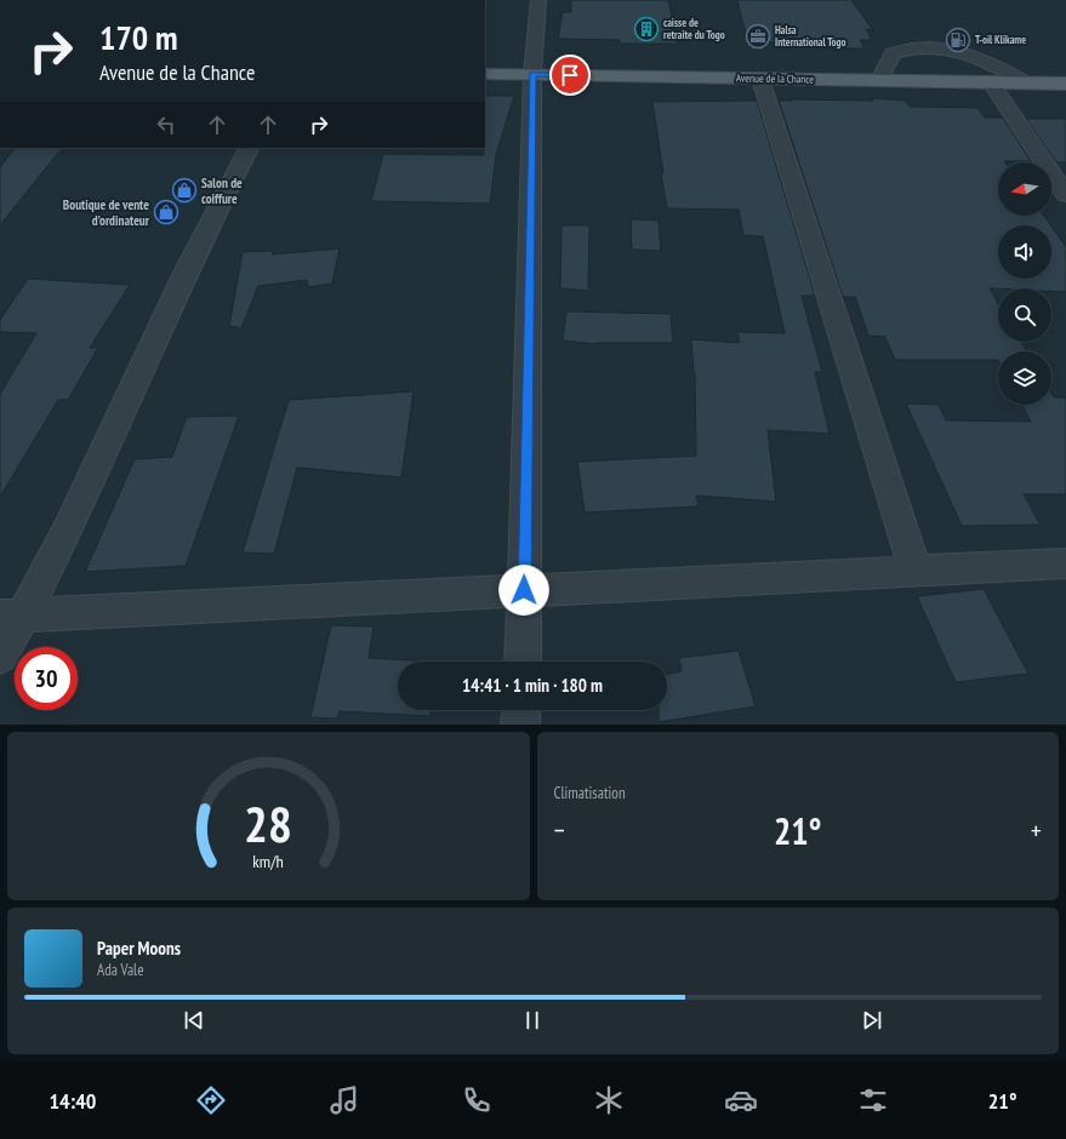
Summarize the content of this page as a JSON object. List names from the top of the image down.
{
  "streets": {
    "main road": ["Avenue de la Chance"]
  },
  "places": {
    "building": ["caisse de retraite du Togo"],
    "office": ["Halsa International Togo"],
    "fuel station": ["T-oil Klikame"],
    "shop": ["Salon de coiffure", "Boutique de vente d'ordinateur"]
  },
  "north": "left",
  "page": {
    "turn": ["170 m", "Avenue de la Chance"],
    "limit": "30",
    "trip": "14:41 · 1 min · 180 m",
    "tile": "Climatisation",
    "heat": ["−", "21°", "+"],
    "song": ["Paper Moons", "Ada Vale"],
    "tabs": ["14:40", "21°"],
    "gauge": ["28", "km/h"]
  }
}
